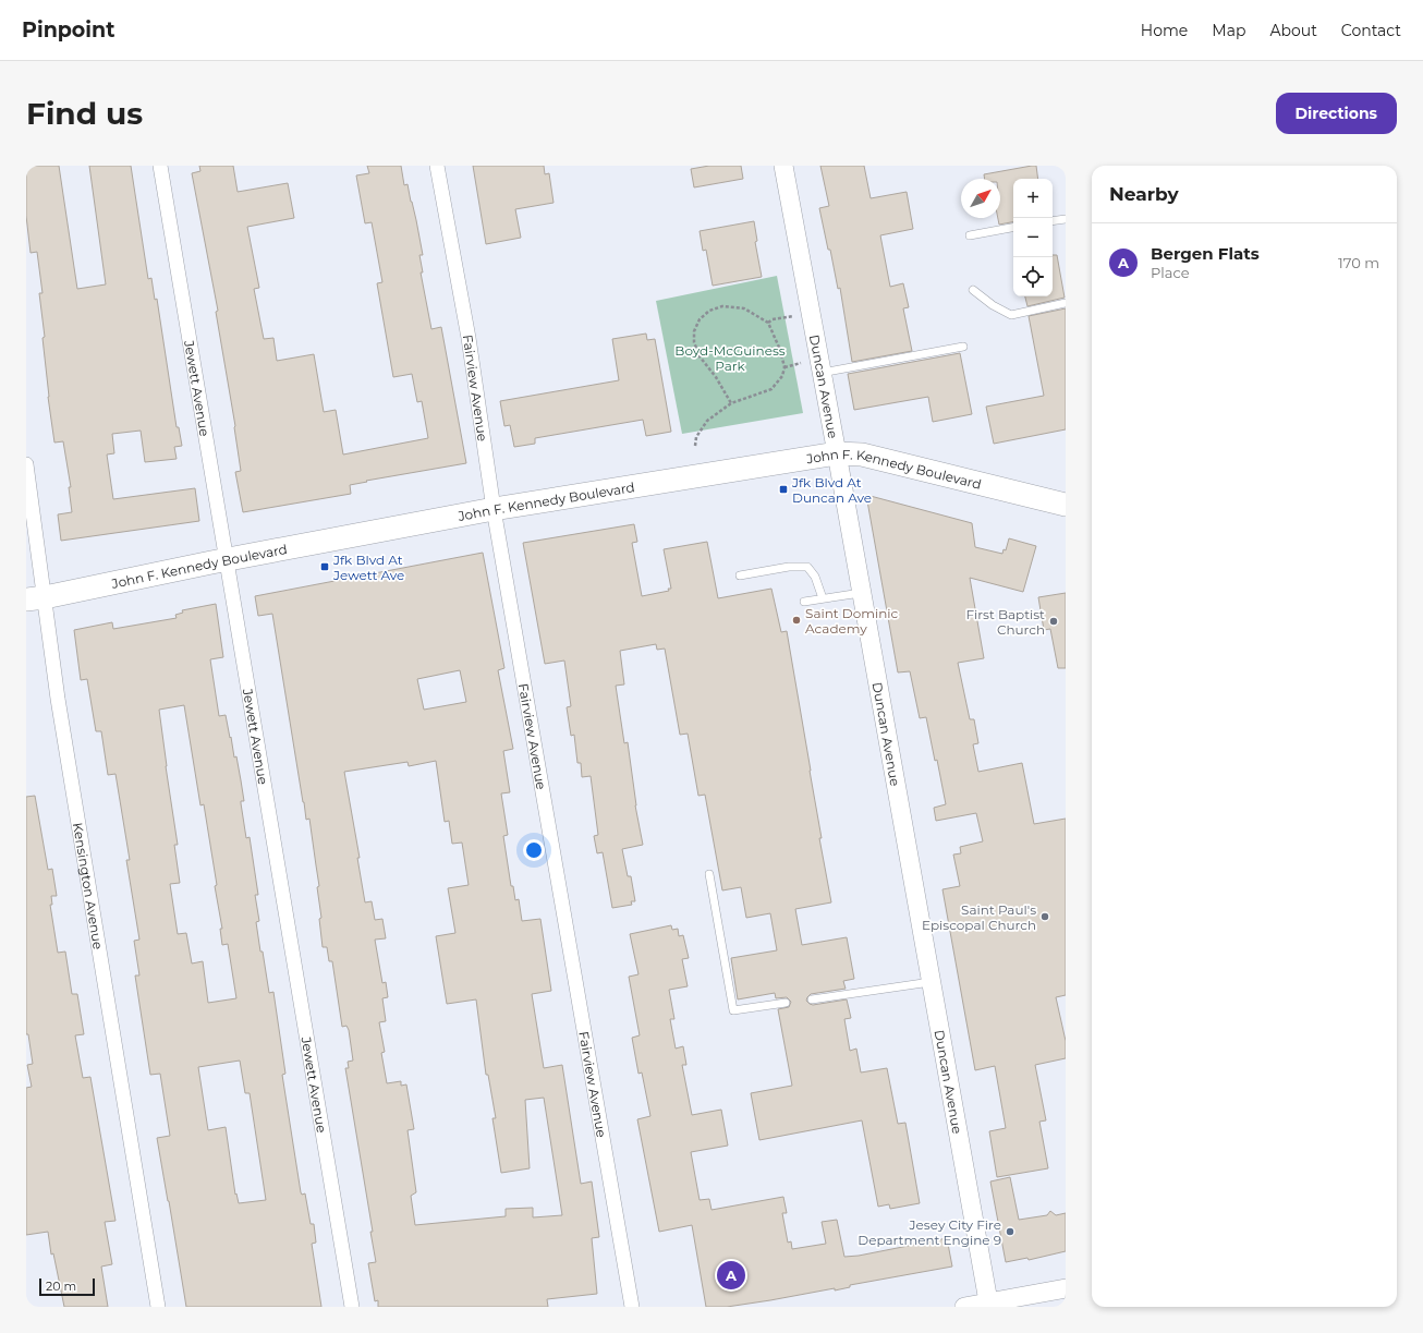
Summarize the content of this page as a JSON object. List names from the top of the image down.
{
  "streets": {
    "main road": ["John F. Kennedy Boulevard"],
    "street": [
      "Duncan Avenue",
      "Jewett Avenue",
      "Fairview Avenue",
      "Kensington Avenue"
    ]
  },
  "crossings": [
    ["Duncan Avenue", "John F. Kennedy Boulevard"],
    ["Jewett Avenue", "John F. Kennedy Boulevard"],
    ["Fairview Avenue", "John F. Kennedy Boulevard"],
    ["John F. Kennedy Boulevard", "Kensington Avenue"]
  ],
  "parks": ["Boyd-McGuiness Park"],
  "places": {
    "transit": ["Jfk Blvd At Duncan Ave", "Jfk Blvd At Jewett Ave"],
    "other": [
      "Saint Dominic Academy",
      "First Baptist Church",
      "Saint Paul's Episcopal Church",
      "Jesey City Fire Department Engine 9"
    ]
  },
  "scale_bar": "20 m",
  "north": "top right",
  "page": {
    "header": "Pinpoint",
    "nav": [
      "Home",
      "Map",
      "About",
      "Contact"
    ],
    "buttons": "Directions",
    "title": "Find us",
    "heading": "Nearby",
    "map_buttons": ["+", "−"],
    "list": [
      {
        "mark": "A",
        "name": "Bergen Flats",
        "note": "Place",
        "value": "170 m"
      }
    ],
    "pins": "A",
    "scale": "20 m"
  }
}
